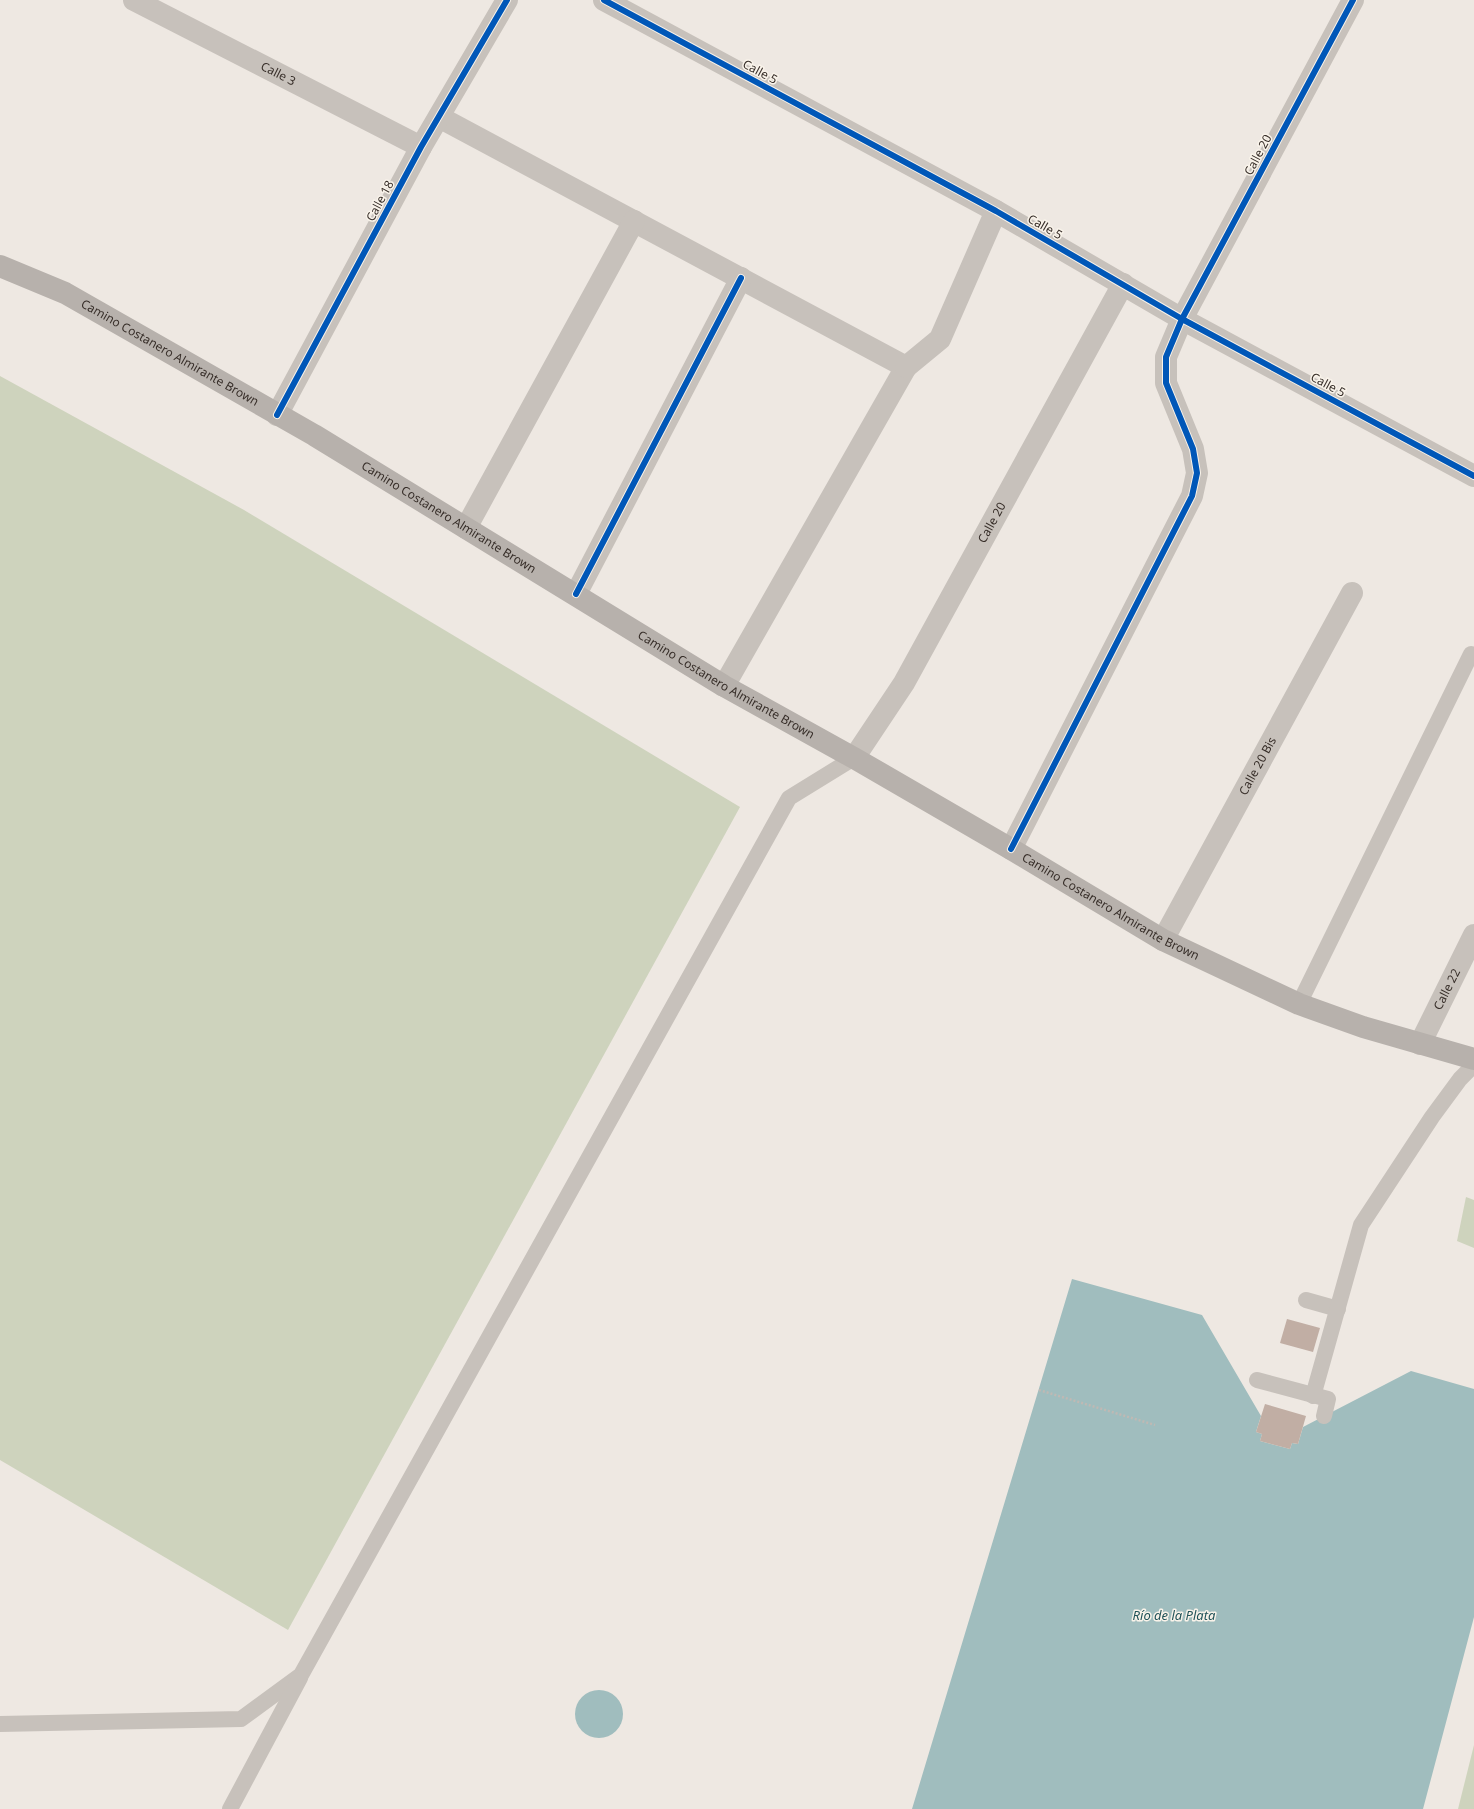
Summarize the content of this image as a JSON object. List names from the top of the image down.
{
  "streets": {
    "main road": ["Camino Costanero Almirante Brown"],
    "street": [
      "Calle 5",
      "Calle 3",
      "Calle 20",
      "Calle 18",
      "Calle 20 Bis",
      "Calle 22"
    ]
  },
  "crossings": [
    ["Calle 5", "Calle 20"],
    ["Calle 3", "Calle 18"],
    ["Calle 20", "Camino Costanero Almirante Brown"],
    ["Calle 18", "Camino Costanero Almirante Brown"],
    ["Camino Costanero Almirante Brown", "Calle 20 Bis"],
    ["Camino Costanero Almirante Brown", "Calle 22"]
  ],
  "water": ["Río de la Plata"]
}
